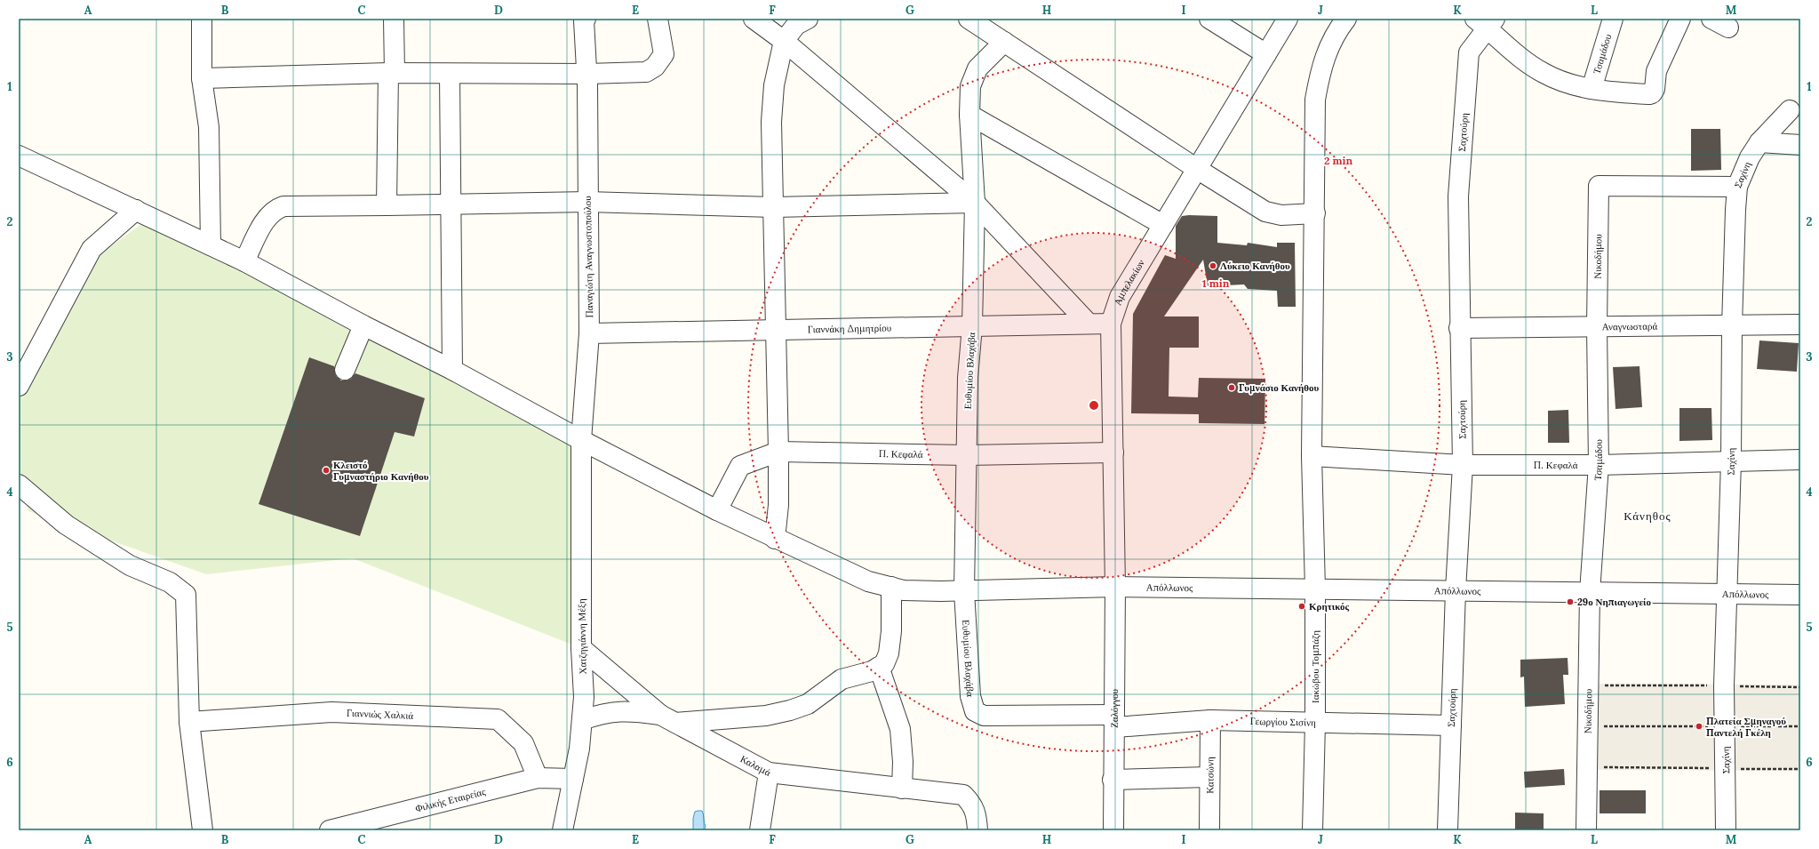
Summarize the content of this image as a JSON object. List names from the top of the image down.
{
  "streets": {
    "street": [
      "Τσαμάδου",
      "Σαχτούρη",
      "Σαχίνη",
      "Παναγιώτη Αναγνωστοπούλου",
      "Νικοδήμου",
      "Αμπελακίων",
      "Αναγνωσταρά",
      "Γιαννάκη Δημητρίου",
      "Ευθυμίου Βλαχάβα",
      "Π. Κεφαλά",
      "Απόλλωνος",
      "Χατζηγιάννη Μέξη",
      "Ιακώβου Τομπάζη",
      "Ζαλόγγου",
      "Γιαννιώς Χαλκιά",
      "Γεωργίου Σισίνη",
      "Καλαμά",
      "Κατσώνη",
      "Φιλικής Εταιρείας"
    ]
  },
  "crossings": [
    ["Τσαμάδου", "Νικοδήμου"],
    ["Τσαμάδου", "Αναγνωσταρά"],
    ["Τσαμάδου", "Π. Κεφαλά"],
    ["Τσαμάδου", "Απόλλωνος"],
    ["Σαχτούρη", "Αναγνωσταρά"],
    ["Σαχτούρη", "Π. Κεφαλά"],
    ["Σαχτούρη", "Απόλλωνος"],
    ["Σαχτούρη", "Γεωργίου Σισίνη"],
    ["Σαχίνη", "Νικοδήμου"],
    ["Σαχίνη", "Αναγνωσταρά"],
    ["Σαχίνη", "Π. Κεφαλά"],
    ["Σαχίνη", "Απόλλωνος"],
    ["Παναγιώτη Αναγνωστοπούλου", "Γιαννάκη Δημητρίου"],
    ["Παναγιώτη Αναγνωστοπούλου", "Απόλλωνος"],
    ["Παναγιώτη Αναγνωστοπούλου", "Χατζηγιάννη Μέξη"],
    ["Νικοδήμου", "Αναγνωσταρά"],
    ["Νικοδήμου", "Απόλλωνος"],
    ["Αμπελακίων", "Γιαννάκη Δημητρίου"],
    ["Αμπελακίων", "Π. Κεφαλά"],
    ["Αμπελακίων", "Απόλλωνος"],
    ["Αμπελακίων", "Ζαλόγγου"],
    ["Γιαννάκη Δημητρίου", "Ευθυμίου Βλαχάβα"],
    ["Ευθυμίου Βλαχάβα", "Π. Κεφαλά"],
    ["Ευθυμίου Βλαχάβα", "Απόλλωνος"],
    ["Ευθυμίου Βλαχάβα", "Γεωργίου Σισίνη"],
    ["Π. Κεφαλά", "Απόλλωνος"],
    ["Π. Κεφαλά", "Ιακώβου Τομπάζη"],
    ["Απόλλωνος", "Χατζηγιάννη Μέξη"],
    ["Απόλλωνος", "Ιακώβου Τομπάζη"],
    ["Απόλλωνος", "Ζαλόγγου"],
    ["Χατζηγιάννη Μέξη", "Καλαμά"],
    ["Χατζηγιάννη Μέξη", "Φιλικής Εταιρείας"],
    ["Ιακώβου Τομπάζη", "Γεωργίου Σισίνη"],
    ["Ζαλόγγου", "Γεωργίου Σισίνη"],
    ["Γιαννιώς Χαλκιά", "Φιλικής Εταιρείας"],
    ["Γεωργίου Σισίνη", "Κατσώνη"]
  ],
  "districts": ["Κάνηθος"],
  "places": [
    "Λύκειο Κανήθου",
    "Γυμνάσιο Κανήθου",
    "Κλειστό Γυμναστήριο Κανήθου",
    "29ο Νηπιαγωγείο",
    "Κρητικός",
    "Πλατεία Σμηναγού Παντελή Γκέλη"
  ],
  "grid": {
    "columns": [
      "A",
      "B",
      "C",
      "D",
      "E",
      "F",
      "G",
      "H",
      "I",
      "J",
      "K",
      "L",
      "M"
    ],
    "rows": [
      "1",
      "2",
      "3",
      "4",
      "5",
      "6"
    ]
  },
  "rings": ["2 min", "1 min"]
}
